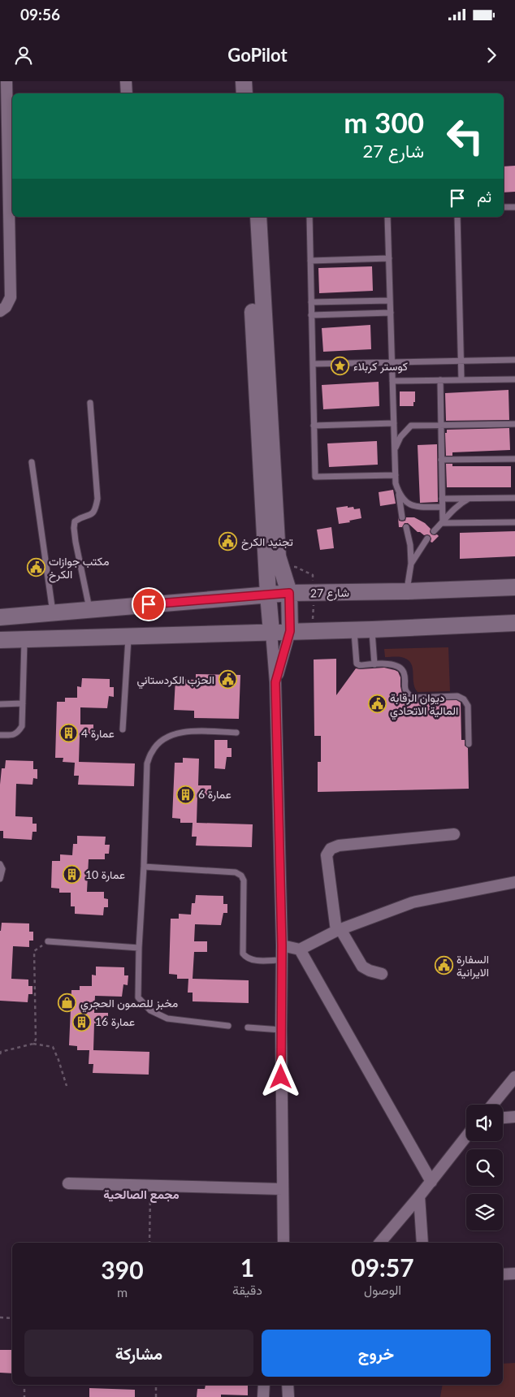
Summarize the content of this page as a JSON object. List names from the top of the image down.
{
  "streets": {
    "main road": ["شارع 27"]
  },
  "districts": ["مجمع الصالحية"],
  "places": {
    "place": ["كوستر كربلاء"],
    "public building": [
      "تجنيد الكرخ",
      "مكتب جوازات الكرخ",
      "الحزب الكردستاني",
      "ديوان الرقابة المالية الاتحادي",
      "السفارة الايرانية"
    ],
    "building": [
      "عمارة 4",
      "عمارة 6",
      "عمارة 10",
      "عمارة 16"
    ],
    "shop": ["مخبز للصمون الحجري"]
  },
  "page": {
    "status": "09:56",
    "header": "GoPilot",
    "turn": ["300 m", "شارع 27"],
    "then": "ثم",
    "eta": [
      "09:57",
      "الوصول",
      "1",
      "دقيقة",
      "390",
      "m"
    ],
    "buttons": ["خروج", "مشاركة"]
  }
}
